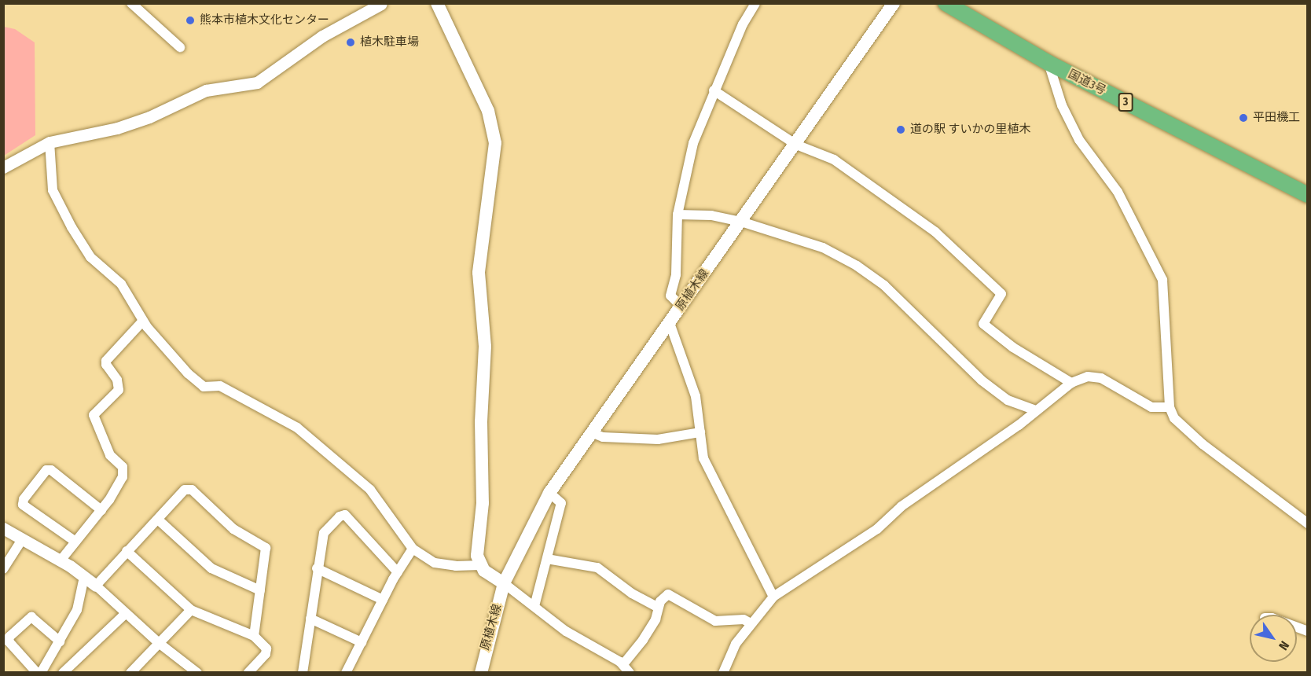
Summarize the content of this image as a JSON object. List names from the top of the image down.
{
  "streets": {
    "highway": ["国道3号", "3"],
    "main road": ["原植木線"]
  },
  "places": [
    "熊本市植木文化センター",
    "植木駐車場",
    "平田機工",
    "道の駅 すいかの里植木"
  ],
  "north": "bottom right"
}
